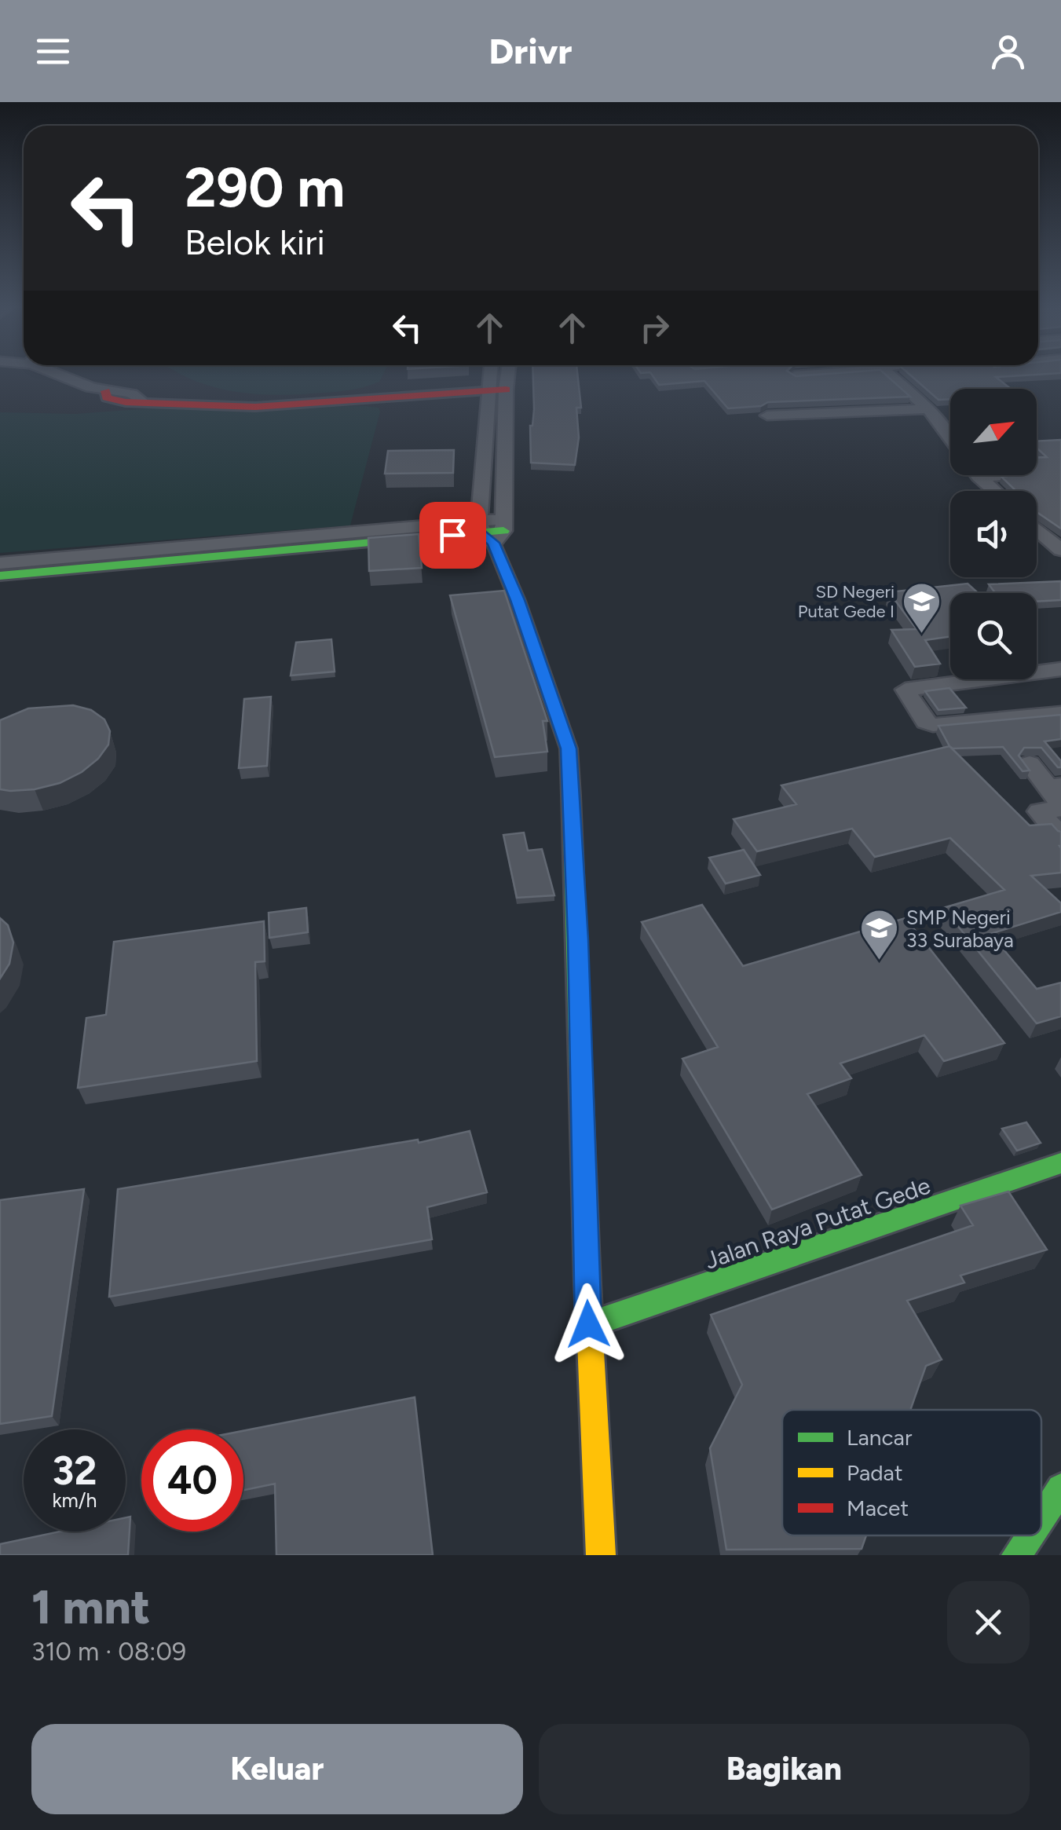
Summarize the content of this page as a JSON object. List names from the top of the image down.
{
  "streets": {
    "street": ["Jalan Raya Putat Gede"]
  },
  "places": {
    "school or university": ["SD Negeri Putat Gede I", "SMP Negeri 33 Surabaya"]
  },
  "legend": ["Lancar", "Padat", "Macet"],
  "north": "top right",
  "page": {
    "header": "Drivr",
    "turn": ["290 m", "Belok kiri"],
    "speed": "32 km/h",
    "limit": "40",
    "heading": ["1 mnt", "310 m · 08:09"],
    "buttons": ["Keluar", "Bagikan"]
  }
}
